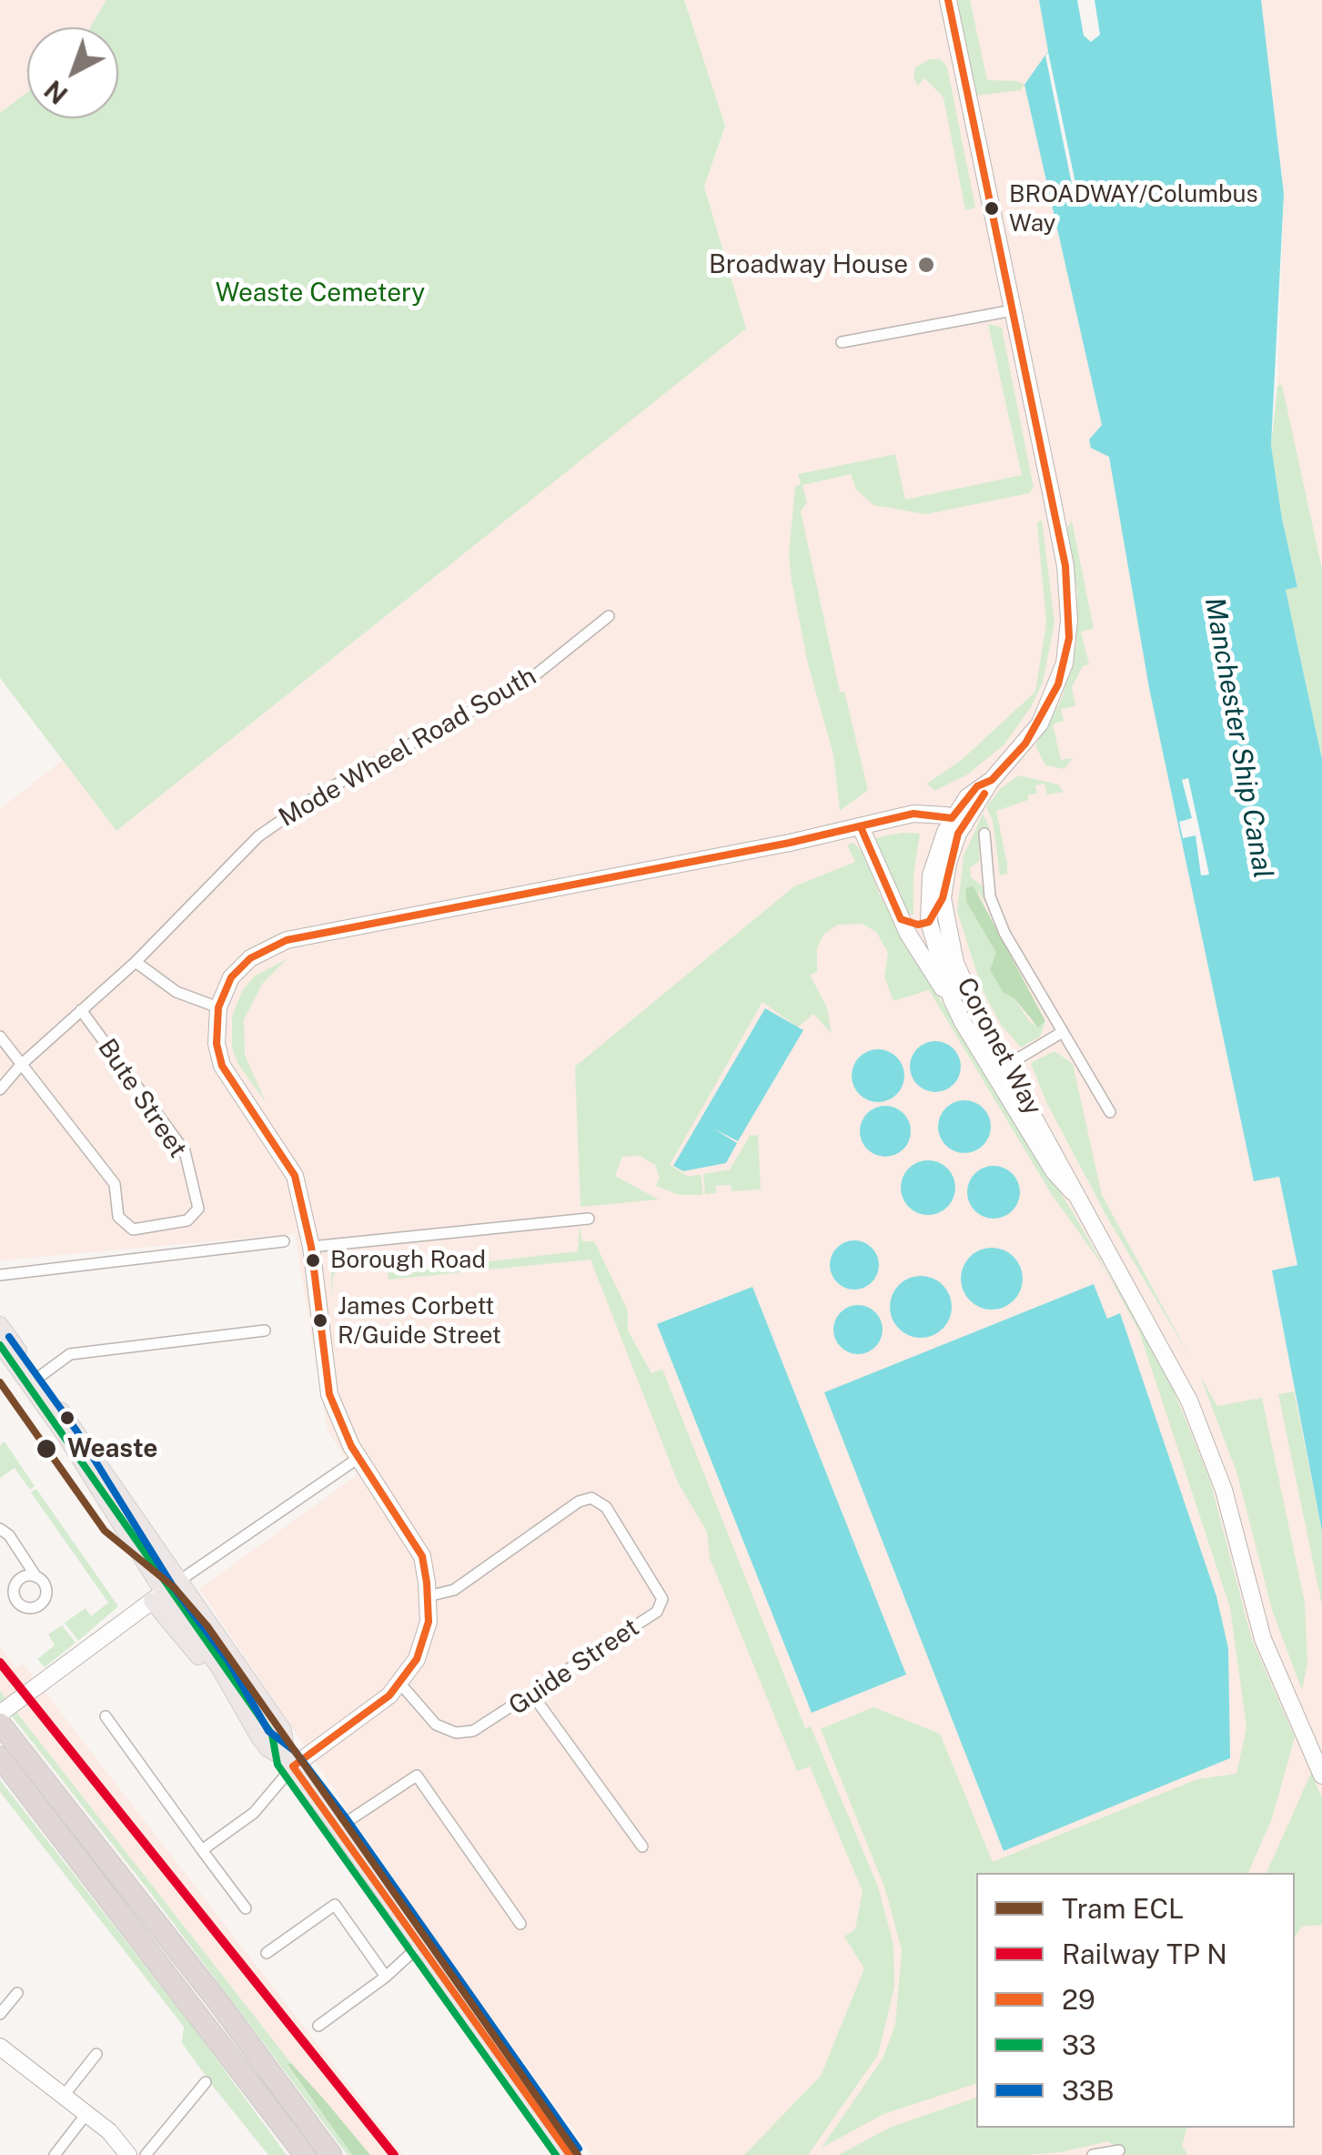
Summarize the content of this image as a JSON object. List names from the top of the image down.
{
  "streets": {
    "street": [
      "Mode Wheel Road South",
      "Coronet Way",
      "Bute Street",
      "Guide Street"
    ]
  },
  "crossings": [
    ["Mode Wheel Road South", "Bute Street"]
  ],
  "water": ["Manchester Ship Canal"],
  "parks": ["Weaste Cemetery"],
  "places": [
    "BROADWAY/Columbus Way",
    "Broadway House",
    "Borough Road",
    "James Corbett R/Guide Street",
    "Weaste"
  ],
  "lines": [
    "transit line 29",
    "transit line 33B",
    "transit line 33",
    "tram line ECL"
  ],
  "legend": [
    "Tram ECL",
    "Railway TP N",
    "29",
    "33",
    "33B"
  ],
  "north": "bottom left"
}
